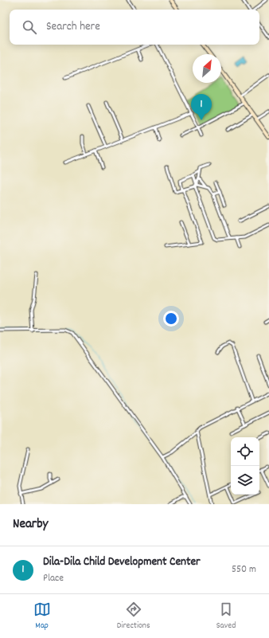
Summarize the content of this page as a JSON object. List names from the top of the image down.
{
  "north": "top right",
  "page": {
    "search": "Search here",
    "pins": "1",
    "heading": "Nearby",
    "list": [
      {
        "mark": "1",
        "name": "Dila-Dila Child Development Center",
        "note": "Place",
        "value": "550 m"
      }
    ],
    "nav": ["Map", "Directions", "Saved"]
  }
}
